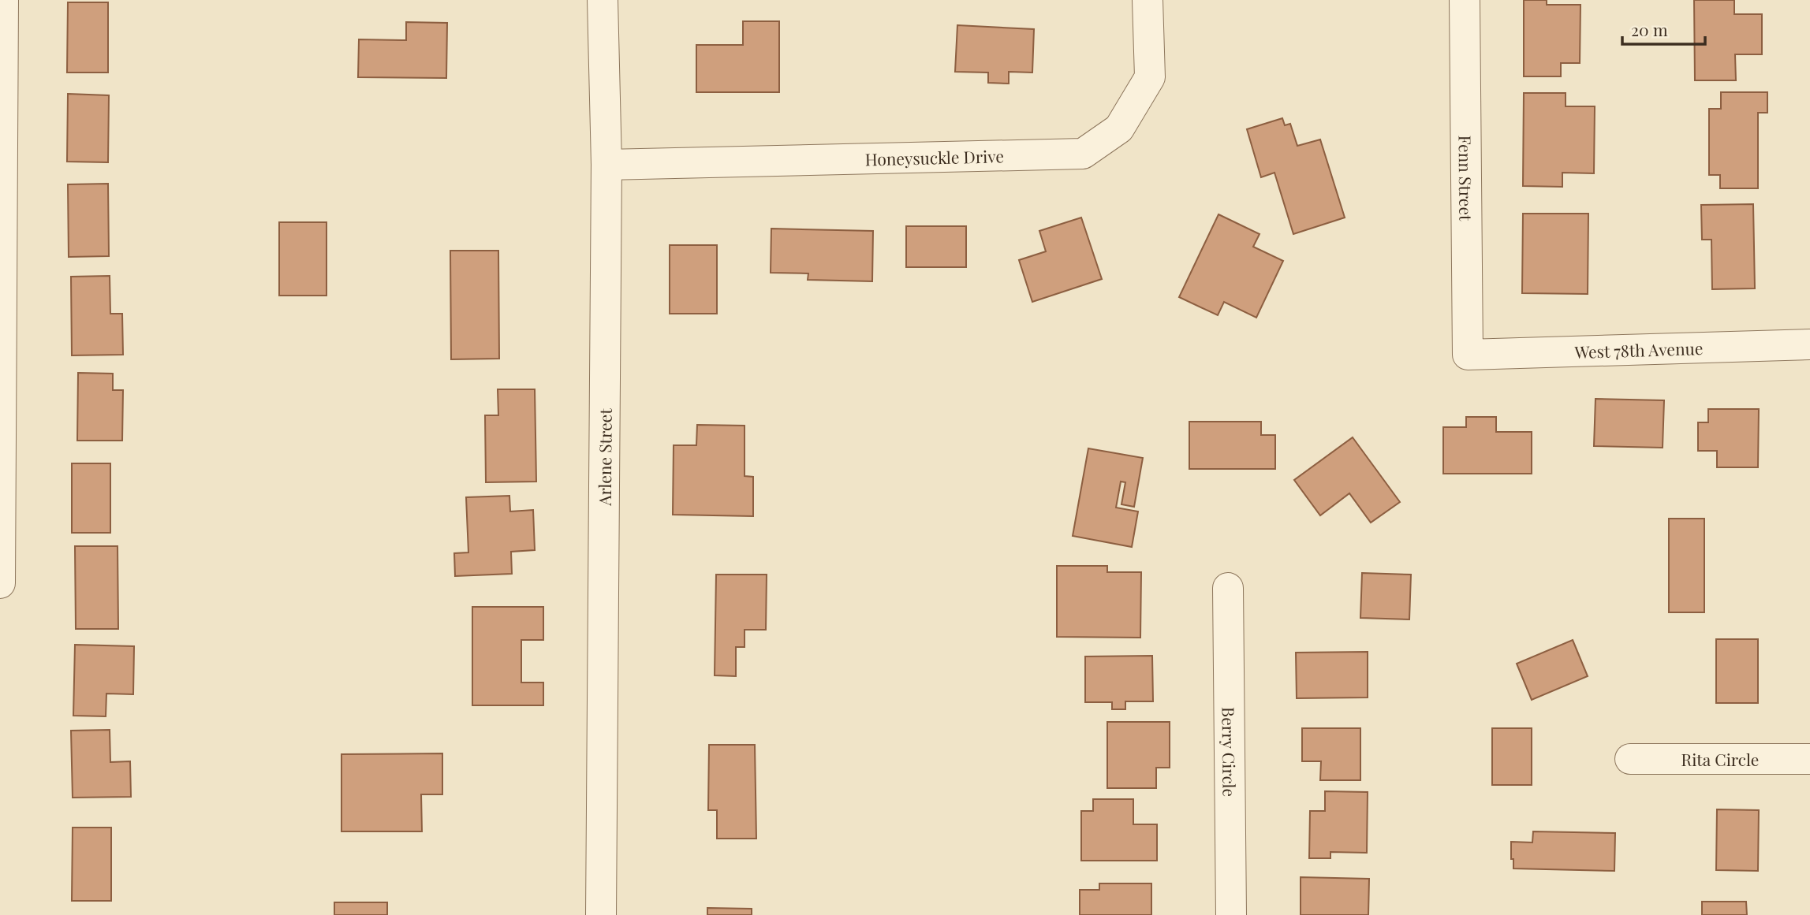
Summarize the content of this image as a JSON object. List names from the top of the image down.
{
  "streets": {
    "street": [
      "Honeysuckle Drive",
      "Fenn Street",
      "West 78th Avenue",
      "Arlene Street",
      "Berry Circle",
      "Rita Circle"
    ]
  },
  "crossings": [
    ["Honeysuckle Drive", "Arlene Street"],
    ["Fenn Street", "West 78th Avenue"]
  ],
  "scale_bar": "20 m"
}
